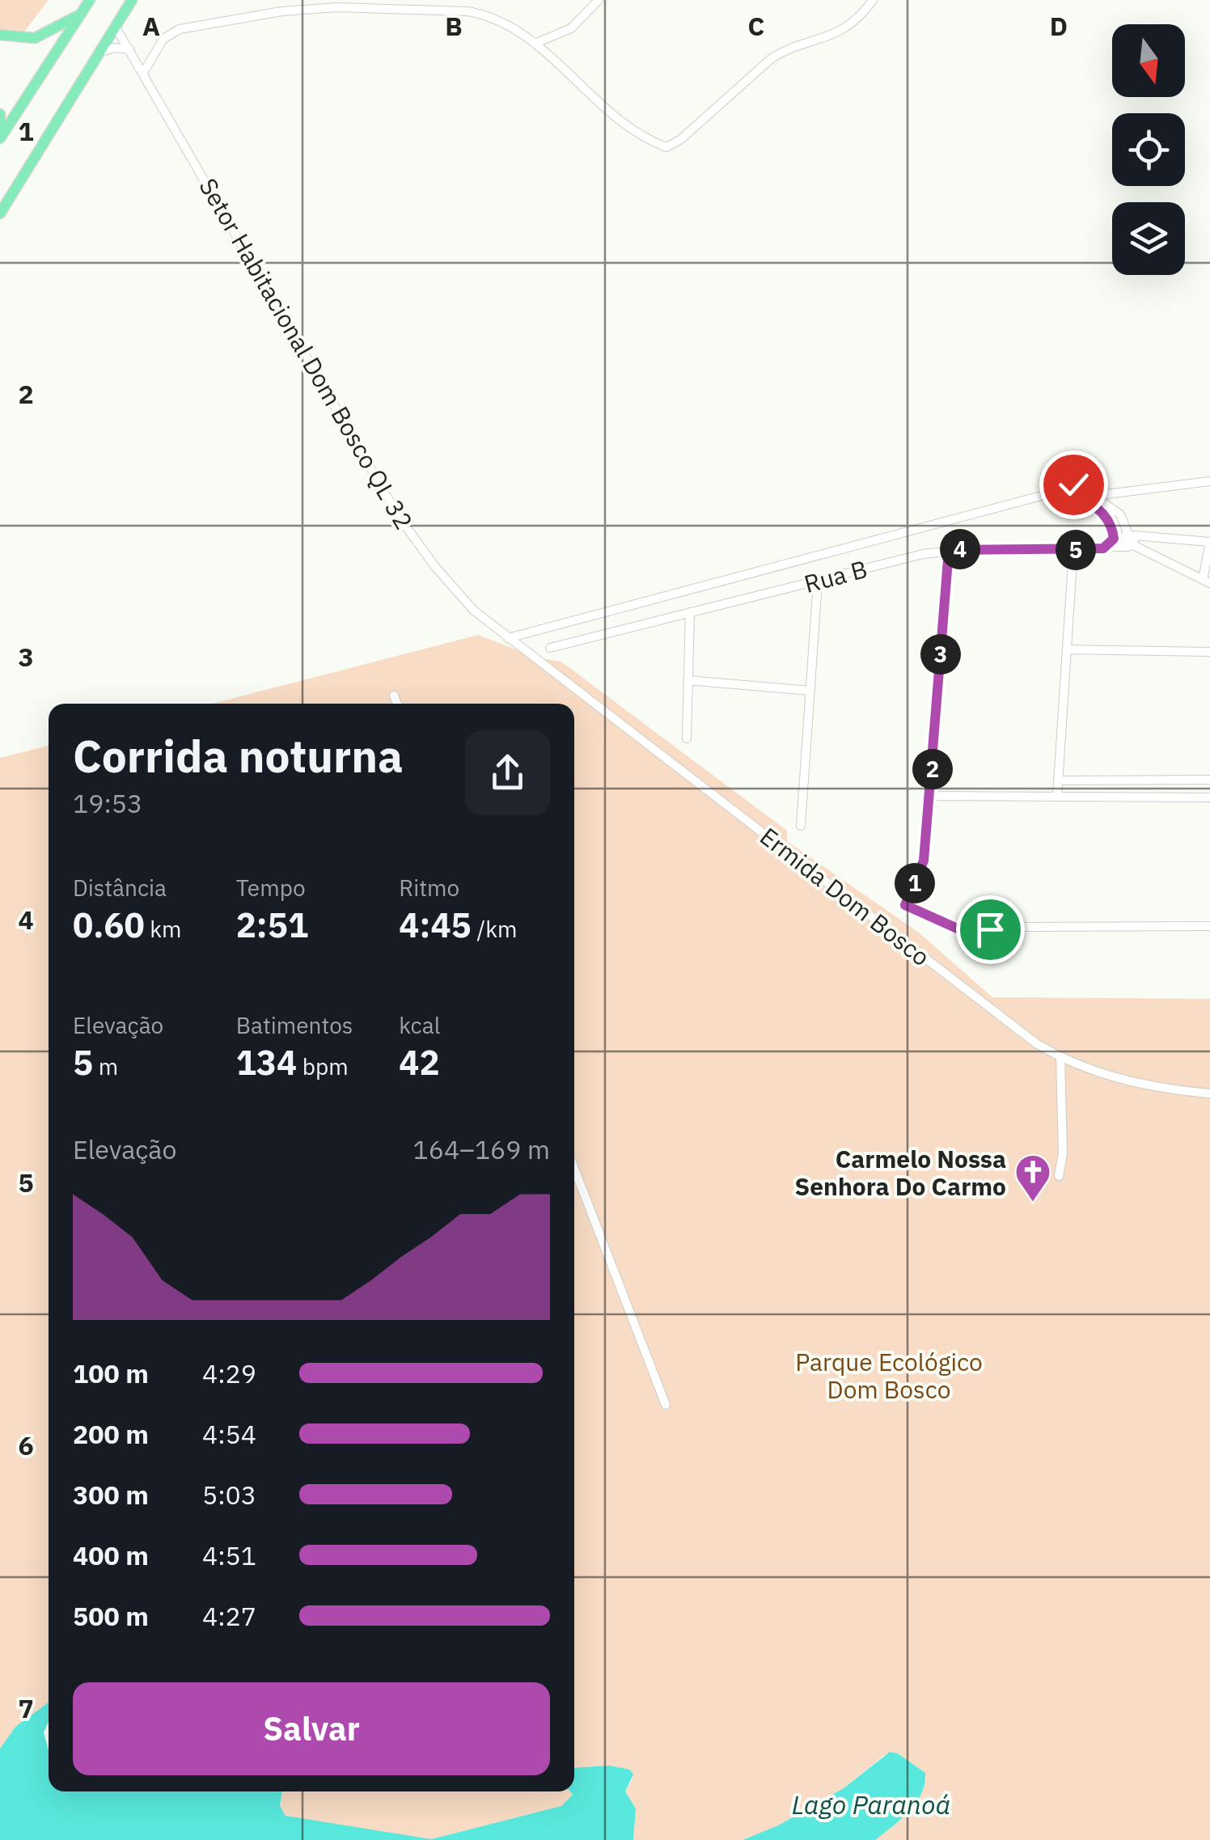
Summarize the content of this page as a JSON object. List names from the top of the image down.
{
  "streets": {
    "street": ["Setor Habitacional Dom Bosco QL 32", "Rua B", "Ermida Dom Bosco"]
  },
  "crossings": [
    ["Setor Habitacional Dom Bosco QL 32", "Ermida Dom Bosco"]
  ],
  "water": ["Lago Paranoá"],
  "parks": ["Parque Ecológico Dom Bosco"],
  "places": {
    "church": ["Carmelo Nossa Senhora Do Carmo"]
  },
  "north": "bottom",
  "page": {
    "pins": [
      "4",
      "5",
      "3",
      "2",
      "1"
    ],
    "heading": ["Corrida noturna", "19:53"],
    "stats": [
      ["Distância", "0.60 km"],
      ["Tempo", "2:51"],
      ["Ritmo", "4:45 /km"],
      ["Elevação", "5 m"],
      ["Batimentos", "134 bpm"],
      ["kcal", "42"]
    ],
    "chart": ["Elevação", "164–169 m"],
    "list": [
      {
        "name": "100 m",
        "note": "4:29"
      },
      {
        "name": "200 m",
        "note": "4:54"
      },
      {
        "name": "300 m",
        "note": "5:03"
      },
      {
        "name": "400 m",
        "note": "4:51"
      },
      {
        "name": "500 m",
        "note": "4:27"
      }
    ],
    "buttons": "Salvar"
  },
  "grid": {
    "columns": [
      "A",
      "B",
      "C",
      "D"
    ],
    "rows": [
      "1",
      "2",
      "3",
      "4",
      "5",
      "6",
      "7"
    ]
  }
}
